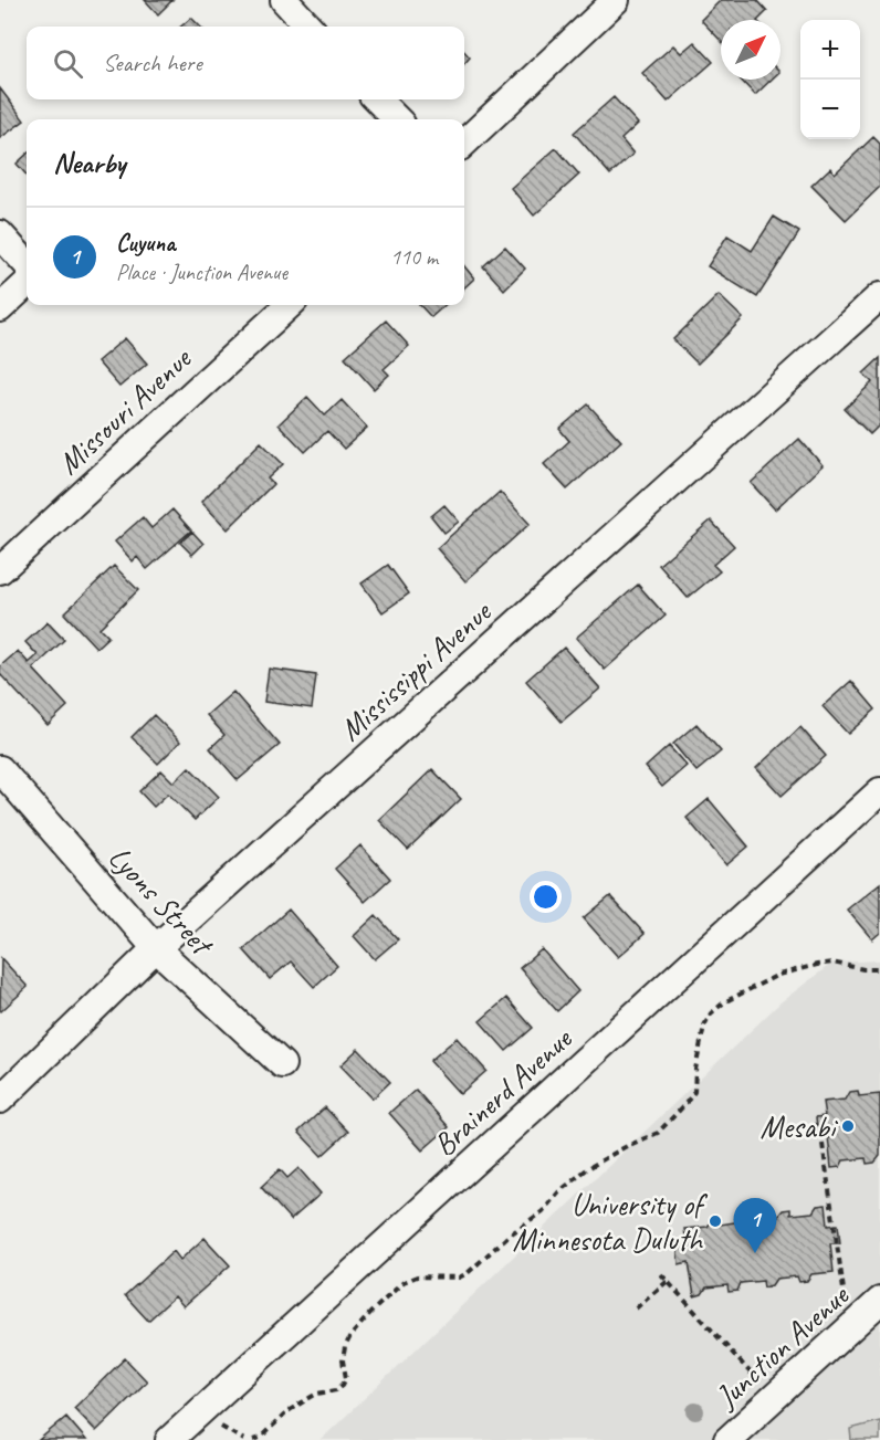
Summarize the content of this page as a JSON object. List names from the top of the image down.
{
  "streets": {
    "street": [
      "Missouri Avenue",
      "Mississippi Avenue",
      "Lyons Street",
      "Brainerd Avenue",
      "Junction Avenue"
    ]
  },
  "crossings": [
    ["Mississippi Avenue", "Lyons Street"]
  ],
  "places": ["Mesabi", "University of Minnesota Duluth"],
  "north": "top right",
  "page": {
    "map_buttons": ["+", "−"],
    "search": "Search here",
    "heading": "Nearby",
    "list": [
      {
        "mark": "1",
        "name": "Cuyuna",
        "note": "Place · Junction Avenue",
        "value": "110 m"
      }
    ],
    "pins": "1"
  }
}
